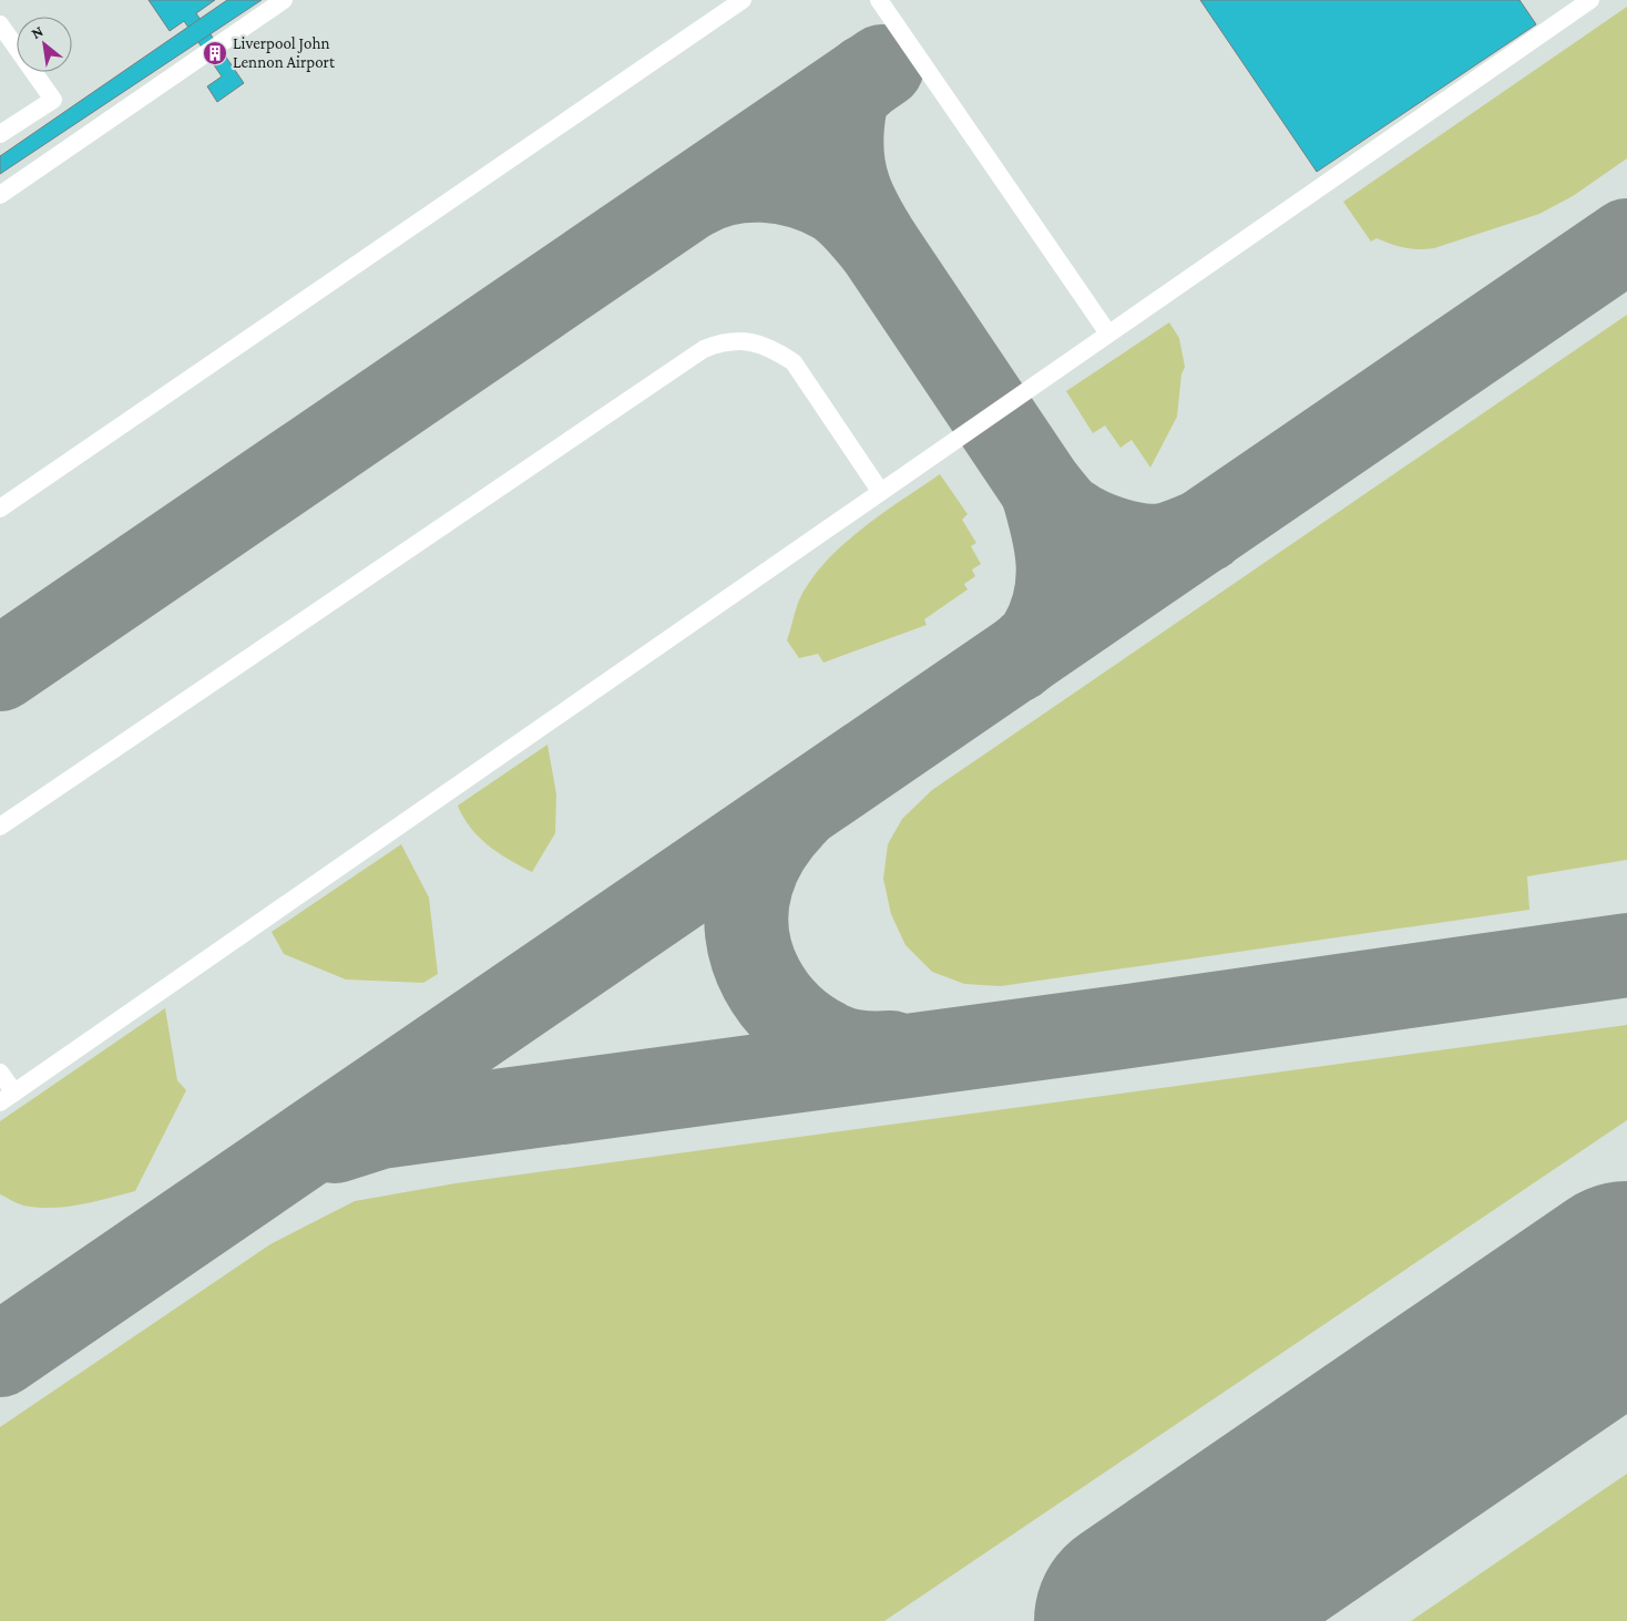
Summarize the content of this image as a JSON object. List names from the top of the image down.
{
  "places": {
    "building": ["Liverpool John Lennon Airport"]
  },
  "north": "top left"
}
